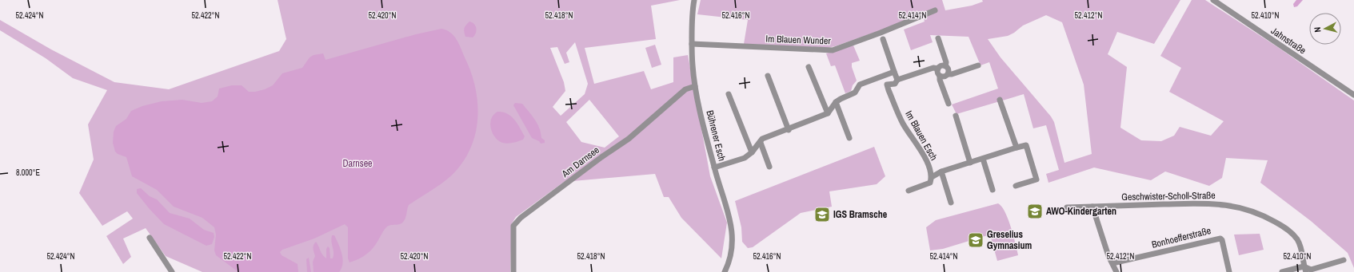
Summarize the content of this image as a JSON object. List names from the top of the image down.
{
  "streets": {
    "street": [
      "Im Blauen Wunder",
      "Jahnstraße",
      "Bührener Esch",
      "Im Blauen Esch",
      "Am Darnsee",
      "Geschwister-Scholl-Straße",
      "Bonhoefferstraße"
    ]
  },
  "crossings": [
    ["Im Blauen Wunder", "Bührener Esch"],
    ["Bührener Esch", "Am Darnsee"]
  ],
  "parks": ["Darnsee"],
  "places": {
    "school or university": ["AWO-Kindergarten", "IGS Bramsche", "Greselius Gymnasium"]
  },
  "north": "left",
  "coordinates": [
    "52.424°N",
    "52.422°N",
    "52.420°N",
    "52.418°N",
    "52.416°N",
    "52.414°N",
    "52.412°N",
    "52.410°N",
    "8.000°E"
  ]
}
